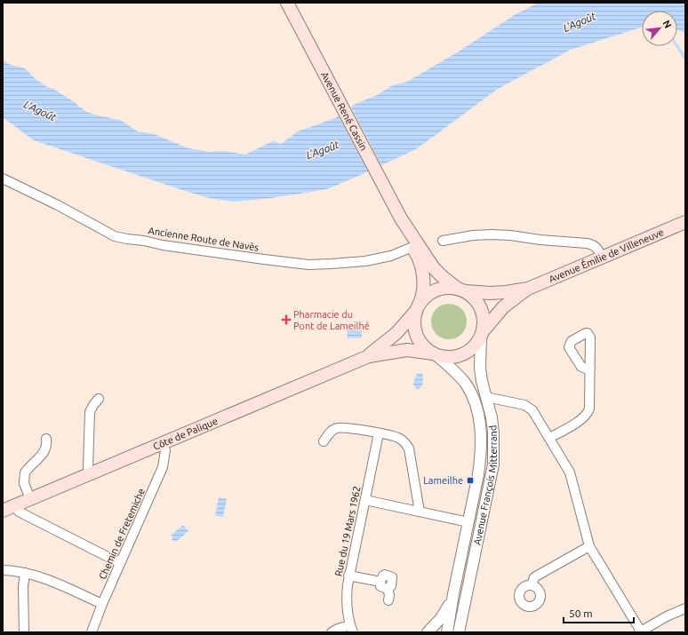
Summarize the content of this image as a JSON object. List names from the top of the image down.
{
  "streets": {
    "main road": ["Avenue René Cassin", "Avenue Émilie de Villeneuve", "Côte de Palique"],
    "street": [
      "Ancienne Route de Navès",
      "Avenue François Mitterrand",
      "Rue du 19 Mars 1962",
      "Chemin de Fretemiche"
    ]
  },
  "crossings": [
    ["Avenue René Cassin", "Ancienne Route de Navès"],
    ["Avenue René Cassin", "Avenue Émilie de Villeneuve"],
    ["Avenue René Cassin", "Côte de Palique"],
    ["Avenue René Cassin", "Avenue François Mitterrand"],
    ["Avenue Émilie de Villeneuve", "Côte de Palique"],
    ["Avenue Émilie de Villeneuve", "Avenue François Mitterrand"],
    ["Côte de Palique", "Avenue François Mitterrand"],
    ["Côte de Palique", "Chemin de Fretemiche"]
  ],
  "water": ["L'Agoût"],
  "places": {
    "health": ["Pharmacie du Pont de Lameilhé"],
    "transit": ["Lameilhe"]
  },
  "scale_bar": "50 m",
  "north": "top right"
}
